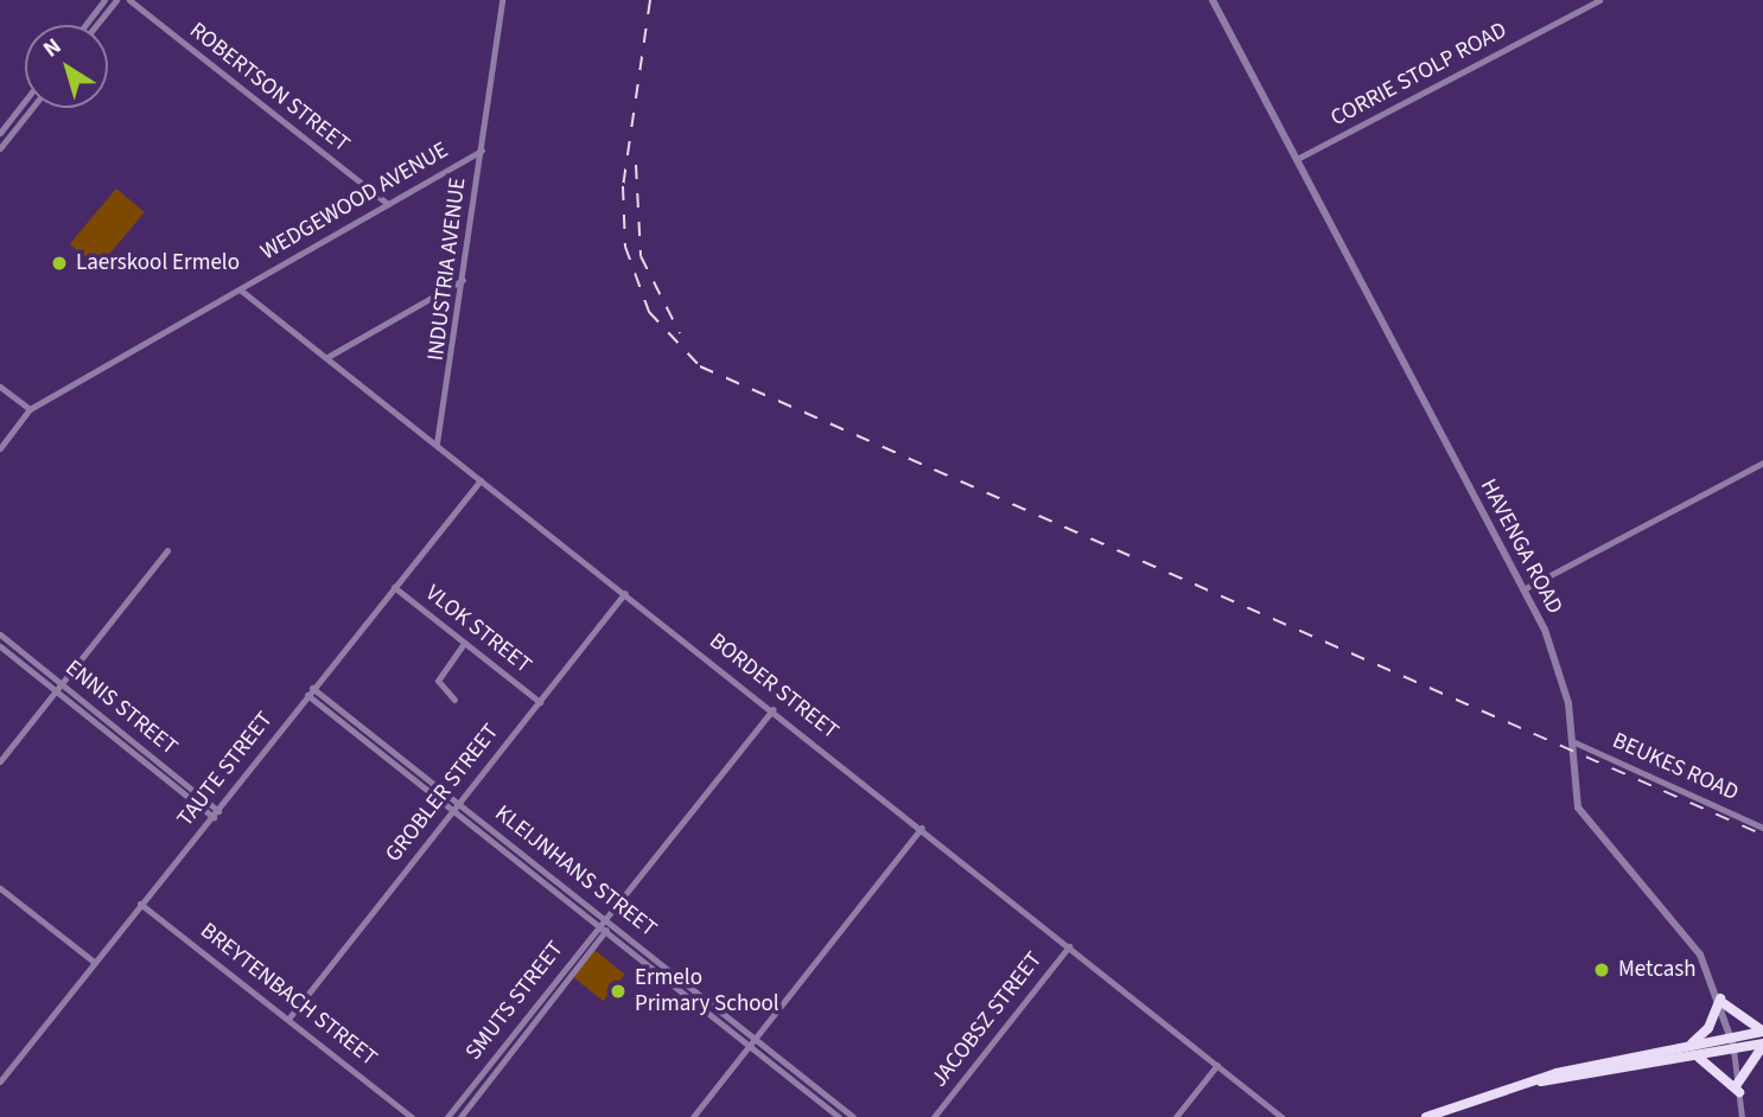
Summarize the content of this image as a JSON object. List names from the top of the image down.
{
  "streets": {
    "street": [
      "CORRIE STOLP ROAD",
      "ROBERTSON STREET",
      "WEDGEWOOD AVENUE",
      "INDUSTRIA AVENUE",
      "HAVENGA ROAD",
      "VLOK STREET",
      "BORDER STREET",
      "ENNIS STREET",
      "BEUKES ROAD",
      "TAUTE STREET",
      "GROBLER STREET",
      "KLEIJNHANS STREET",
      "BREYTENBACH STREET",
      "SMUTS STREET",
      "JACOBSZ STREET"
    ]
  },
  "crossings": [
    ["CORRIE STOLP ROAD", "HAVENGA ROAD"],
    ["ROBERTSON STREET", "WEDGEWOOD AVENUE"],
    ["WEDGEWOOD AVENUE", "INDUSTRIA AVENUE"],
    ["WEDGEWOOD AVENUE", "BORDER STREET"],
    ["INDUSTRIA AVENUE", "BORDER STREET"],
    ["HAVENGA ROAD", "BEUKES ROAD"],
    ["VLOK STREET", "TAUTE STREET"],
    ["VLOK STREET", "GROBLER STREET"],
    ["BORDER STREET", "TAUTE STREET"],
    ["BORDER STREET", "GROBLER STREET"],
    ["BORDER STREET", "SMUTS STREET"],
    ["BORDER STREET", "JACOBSZ STREET"],
    ["ENNIS STREET", "TAUTE STREET"],
    ["TAUTE STREET", "KLEIJNHANS STREET"],
    ["TAUTE STREET", "BREYTENBACH STREET"],
    ["GROBLER STREET", "KLEIJNHANS STREET"],
    ["GROBLER STREET", "BREYTENBACH STREET"],
    ["KLEIJNHANS STREET", "SMUTS STREET"]
  ],
  "places": ["Laerskool Ermelo", "Metcash", "Ermelo Primary School"],
  "north": "top left"
}
